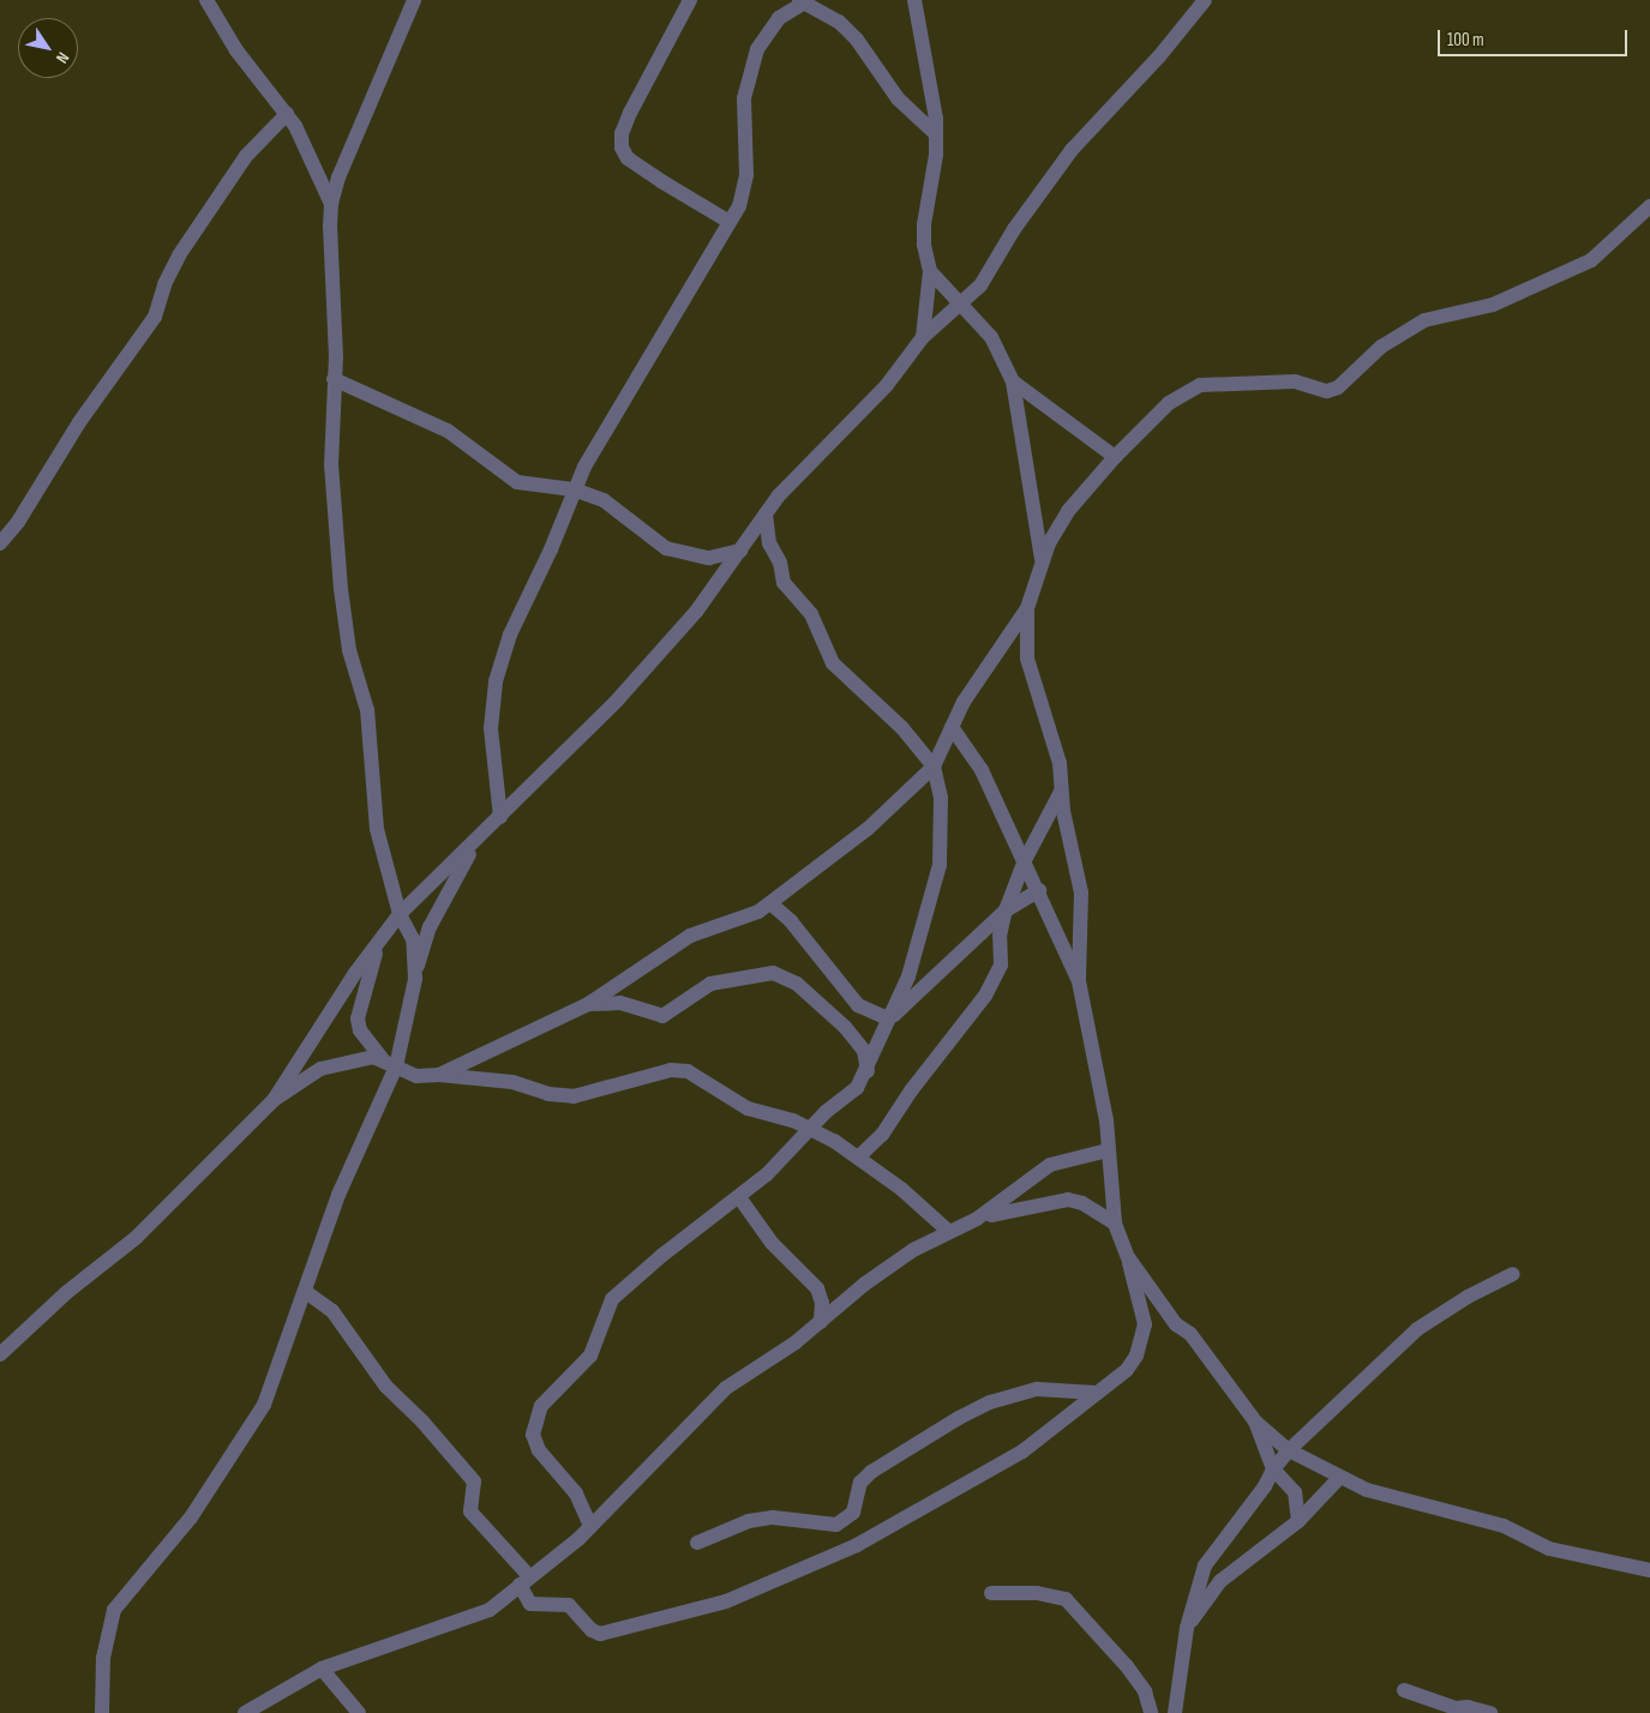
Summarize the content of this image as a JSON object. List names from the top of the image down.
{
  "scale_bar": "100 m",
  "north": "bottom right"
}
